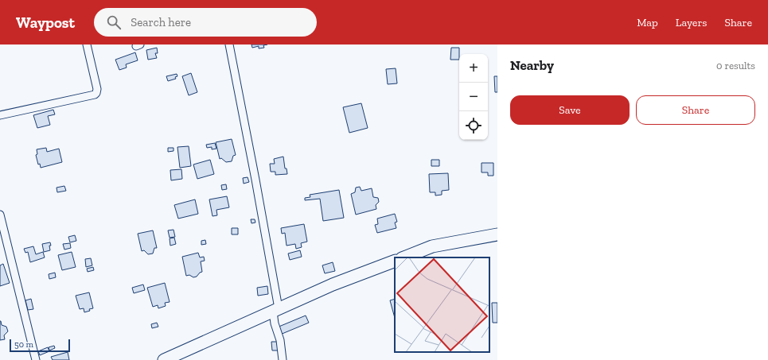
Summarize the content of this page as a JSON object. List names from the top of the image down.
{
  "scale_bar": "50 m",
  "page": {
    "header": "Waypost",
    "search": "Search here",
    "nav": ["Map", "Layers", "Share"],
    "heading": ["Nearby", "0 results"],
    "map_buttons": ["+", "−"],
    "buttons": ["Save", "Share"],
    "scale": "50 m"
  }
}
